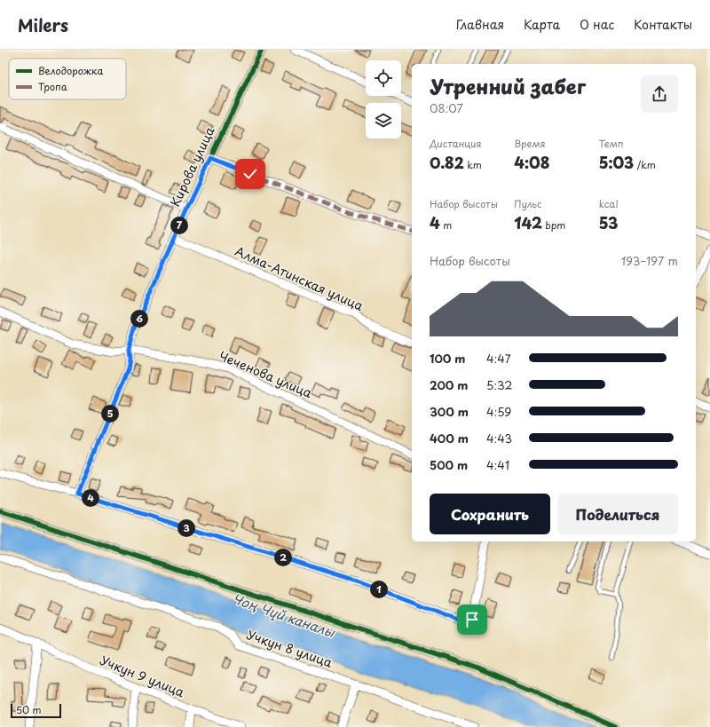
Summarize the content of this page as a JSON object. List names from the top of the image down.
{
  "streets": {
    "street": [
      "Кирова улица",
      "Алма-Атинская улица",
      "Чеченова улица",
      "Учкун 8 улица",
      "Учкун 9 улица"
    ]
  },
  "crossings": [
    ["Кирова улица", "Алма-Атинская улица"],
    ["Кирова улица", "Чеченова улица"]
  ],
  "water": ["Чоң Чүй каналы"],
  "legend": ["Велодорожка", "Тропа"],
  "scale_bar": "50 m",
  "page": {
    "header": "Milers",
    "nav": [
      "Главная",
      "Карта",
      "О нас",
      "Контакты"
    ],
    "heading": ["Утренний забег", "08:07"],
    "stats": [
      ["Дистанция", "0.82 km"],
      ["Время", "4:08"],
      ["Темп", "5:03 /km"],
      ["Набор высоты", "4 m"],
      ["Пульс", "142 bpm"],
      ["kcal", "53"]
    ],
    "pins": [
      "7",
      "6",
      "5",
      "4",
      "3",
      "2",
      "1"
    ],
    "chart": ["Набор высоты", "193–197 m"],
    "list": [
      {
        "name": "100 m",
        "note": "4:47"
      },
      {
        "name": "200 m",
        "note": "5:32"
      },
      {
        "name": "300 m",
        "note": "4:59"
      },
      {
        "name": "400 m",
        "note": "4:43"
      },
      {
        "name": "500 m",
        "note": "4:41"
      }
    ],
    "buttons": ["Сохранить", "Поделиться"],
    "scale": "50 m"
  }
}
